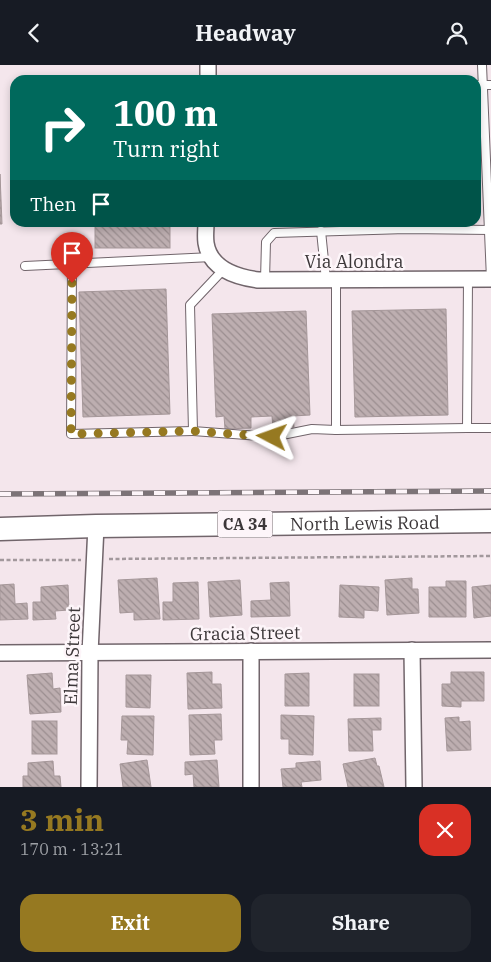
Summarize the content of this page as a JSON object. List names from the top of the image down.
{
  "streets": {
    "main road": ["North Lewis Road", "CA 34"],
    "street": ["Via Alondra", "Gracia Street", "Elma Street"]
  },
  "crossings": [
    ["North Lewis Road", "Elma Street"],
    ["Gracia Street", "Elma Street"]
  ],
  "page": {
    "header": "Headway",
    "turn": ["100 m", "Turn right"],
    "then": "Then",
    "heading": ["3 min", "170 m · 13:21"],
    "buttons": ["Exit", "Share"]
  }
}
